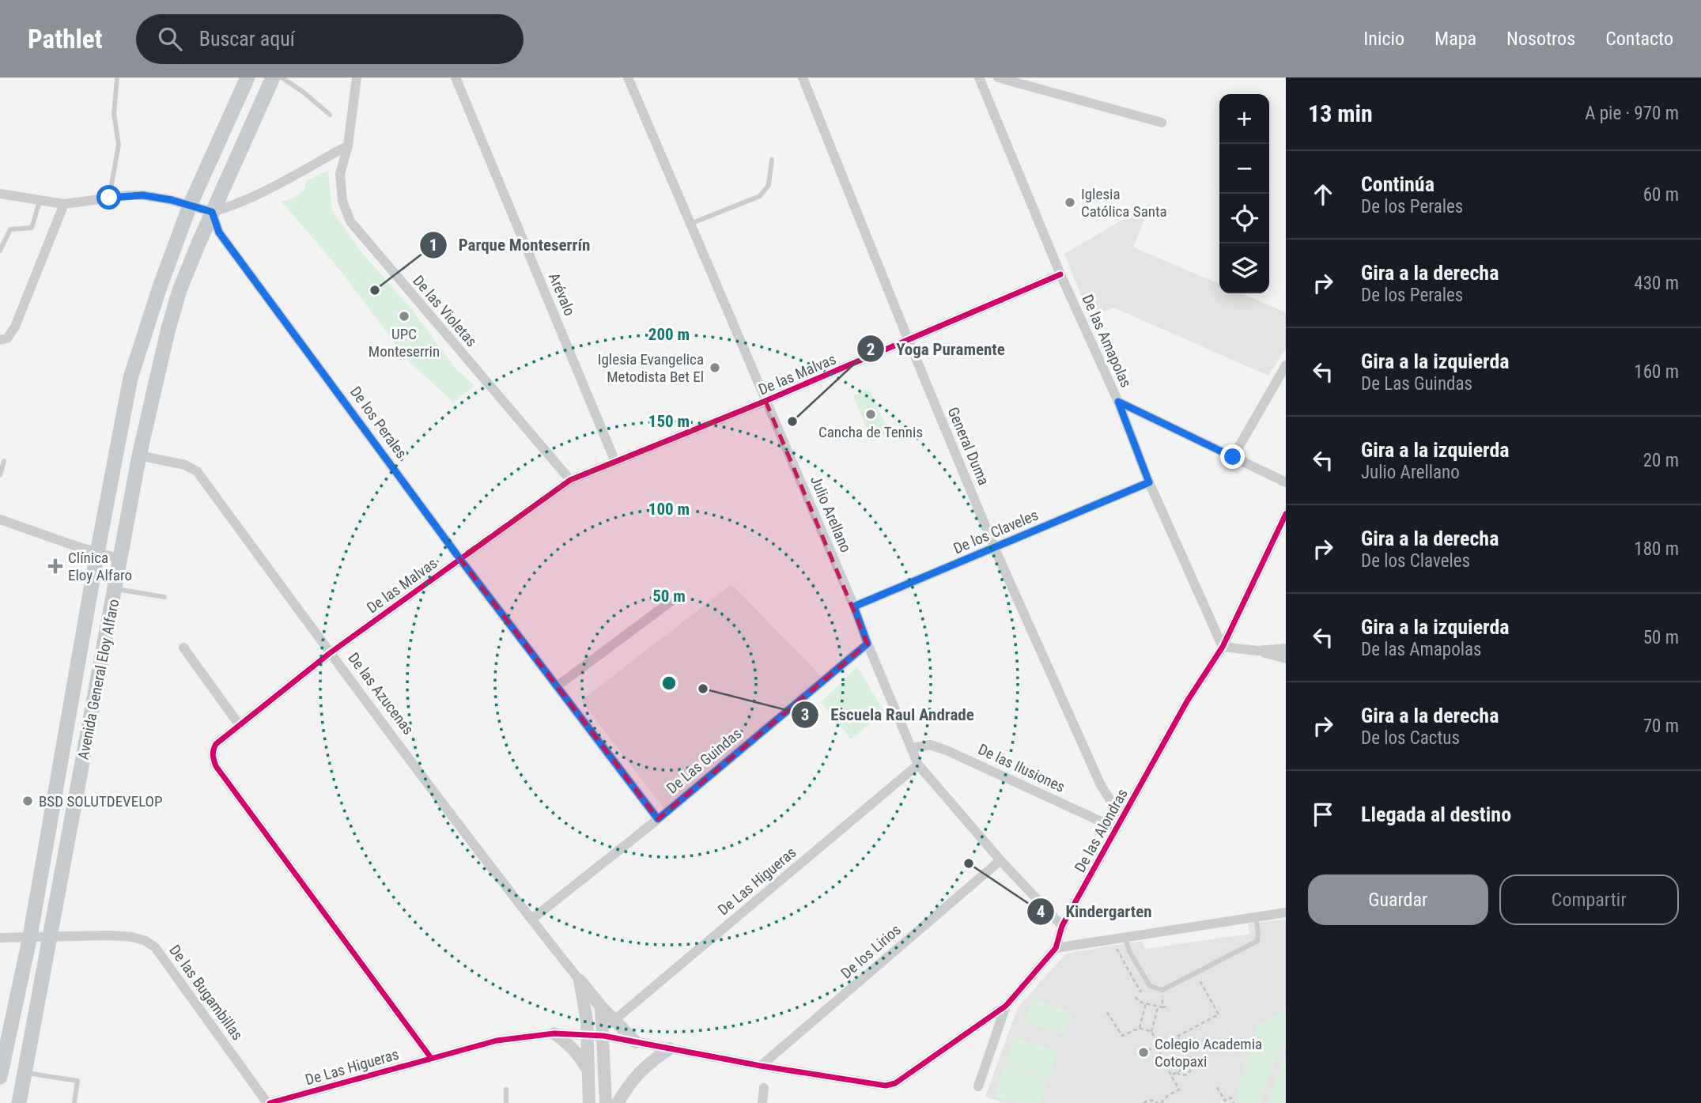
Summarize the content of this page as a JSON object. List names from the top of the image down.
{
  "streets": {
    "main road": ["Avenida General Eloy Alfaro"],
    "street": [
      "Arévalo",
      "De las Violetas",
      "De las Amapolas",
      "De las Malvas",
      "De los Perales",
      "General Duma",
      "Julio Arellano",
      "De los Claveles",
      "De las Azucenas",
      "De Las Guindas",
      "De las Ilusiones",
      "De las Alondras",
      "De Las Higueras",
      "De los Lirios",
      "De las Bugambillas"
    ]
  },
  "crossings": [
    ["Arévalo", "De las Malvas"],
    ["De las Violetas", "De las Malvas"],
    ["De las Amapolas", "De las Malvas"],
    ["De las Amapolas", "De los Claveles"],
    ["De las Amapolas", "De las Alondras"],
    ["De las Malvas", "De los Perales"],
    ["De las Malvas", "General Duma"],
    ["De las Malvas", "Julio Arellano"],
    ["De las Malvas", "De las Azucenas"],
    ["De las Malvas", "De Las Higueras"],
    ["De los Perales", "Avenida General Eloy Alfaro"],
    ["De los Perales", "De Las Guindas"],
    ["General Duma", "De los Claveles"],
    ["General Duma", "De las Alondras"],
    ["Julio Arellano", "De los Claveles"],
    ["Julio Arellano", "De Las Guindas"],
    ["Julio Arellano", "De las Ilusiones"],
    ["Julio Arellano", "De las Alondras"],
    ["Julio Arellano", "De Las Higueras"],
    ["Julio Arellano", "De los Lirios"],
    ["Avenida General Eloy Alfaro", "De las Azucenas"],
    ["Avenida General Eloy Alfaro", "De las Bugambillas"],
    ["De las Azucenas", "De Las Guindas"],
    ["De las Azucenas", "De Las Higueras"],
    ["De las Ilusiones", "De las Alondras"],
    ["De las Alondras", "De Las Higueras"],
    ["De las Alondras", "De los Lirios"],
    ["De Las Higueras", "De las Bugambillas"]
  ],
  "places": {
    "other": [
      "Iglesia Católica Santa",
      "Parque Monteserrín",
      "UPC Monteserrin",
      "Iglesia Evangelica Metodista Bet El",
      "Cancha de Tennis",
      "Yoga Puramente",
      "Escuela Raul Andrade",
      "BSD SOLUTDEVELOP",
      "Kindergarten",
      "Colegio Academia Cotopaxi"
    ],
    "health": ["Clínica Eloy Alfaro"]
  },
  "page": {
    "header": "Pathlet",
    "search": "Buscar aquí",
    "nav": [
      "Inicio",
      "Mapa",
      "Nosotros",
      "Contacto"
    ],
    "heading": ["13 min", "A pie · 970 m"],
    "map_buttons": ["+", "−"],
    "list": [
      ["Continúa", "De los Perales", "60 m"],
      ["Gira a la derecha", "De los Perales", "430 m"],
      ["Gira a la izquierda", "De Las Guindas", "160 m"],
      ["Gira a la izquierda", "Julio Arellano", "20 m"],
      ["Gira a la derecha", "De los Claveles", "180 m"],
      ["Gira a la izquierda", "De las Amapolas", "50 m"],
      ["Gira a la derecha", "De los Cactus", "70 m"],
      "Llegada al destino"
    ],
    "buttons": ["Guardar", "Compartir"]
  },
  "rings": [
    "200 m",
    "150 m",
    "100 m",
    "50 m"
  ]
}
